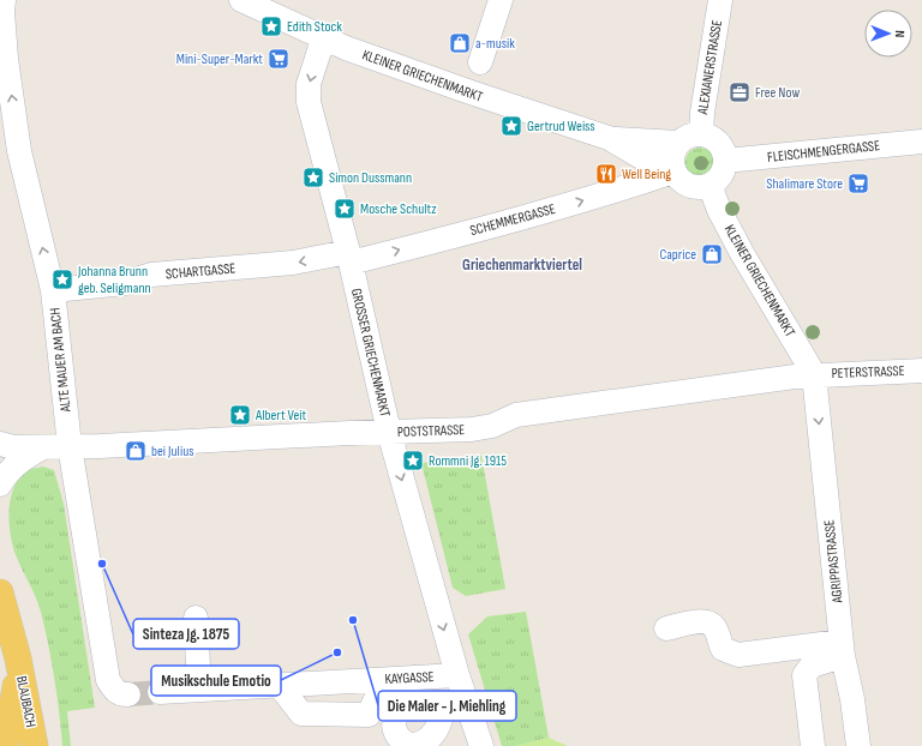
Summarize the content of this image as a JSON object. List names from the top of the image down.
{
  "streets": {
    "main road": ["BLAUBACH"],
    "street": [
      "ALEXIANERSTRASSE",
      "KLEINER GRIECHENMARKT",
      "FLEISCHMENGERGASSE",
      "SCHEMMERGASSE",
      "SCHARTGASSE",
      "GROSSER GRIECHENMARKT",
      "ALTE MAUER AM BACH",
      "PETERSTRASSE",
      "POSTSTRASSE",
      "AGRIPPASTRASSE",
      "KAYGASSE"
    ]
  },
  "crossings": [
    ["ALEXIANERSTRASSE", "KLEINER GRIECHENMARKT"],
    ["ALEXIANERSTRASSE", "FLEISCHMENGERGASSE"],
    ["ALEXIANERSTRASSE", "SCHEMMERGASSE"],
    ["KLEINER GRIECHENMARKT", "FLEISCHMENGERGASSE"],
    ["KLEINER GRIECHENMARKT", "SCHEMMERGASSE"],
    ["KLEINER GRIECHENMARKT", "GROSSER GRIECHENMARKT"],
    ["KLEINER GRIECHENMARKT", "PETERSTRASSE"],
    ["KLEINER GRIECHENMARKT", "POSTSTRASSE"],
    ["KLEINER GRIECHENMARKT", "AGRIPPASTRASSE"],
    ["FLEISCHMENGERGASSE", "SCHEMMERGASSE"],
    ["SCHEMMERGASSE", "SCHARTGASSE"],
    ["SCHEMMERGASSE", "GROSSER GRIECHENMARKT"],
    ["SCHARTGASSE", "GROSSER GRIECHENMARKT"],
    ["SCHARTGASSE", "ALTE MAUER AM BACH"],
    ["GROSSER GRIECHENMARKT", "POSTSTRASSE"],
    ["GROSSER GRIECHENMARKT", "KAYGASSE"],
    ["ALTE MAUER AM BACH", "POSTSTRASSE"],
    ["PETERSTRASSE", "POSTSTRASSE"],
    ["PETERSTRASSE", "AGRIPPASTRASSE"],
    ["POSTSTRASSE", "AGRIPPASTRASSE"]
  ],
  "one_way": [
    "SCHEMMERGASSE",
    "SCHARTGASSE",
    "GROSSER GRIECHENMARKT",
    "ALTE MAUER AM BACH",
    "AGRIPPASTRASSE"
  ],
  "districts": ["Griechenmarktviertel"],
  "places": {
    "place": [
      "Edith Stock",
      "Gertrud Weiss",
      "Simon Dussmann",
      "Mosche Schultz",
      "Johanna Brunn geb. Seligmann",
      "Albert Veit",
      "Rommni Jg. 1915"
    ],
    "shop": ["a-musik", "Caprice", "bei Julius"],
    "supermarket": ["Mini-Super-Markt", "Shalimare Store"],
    "office": ["Free Now"],
    "restaurant": ["Well Being"],
    "other": ["Sinteza Jg. 1875", "Die Maler - J. Miehling", "Musikschule Emotio"]
  },
  "north": "right"
}
